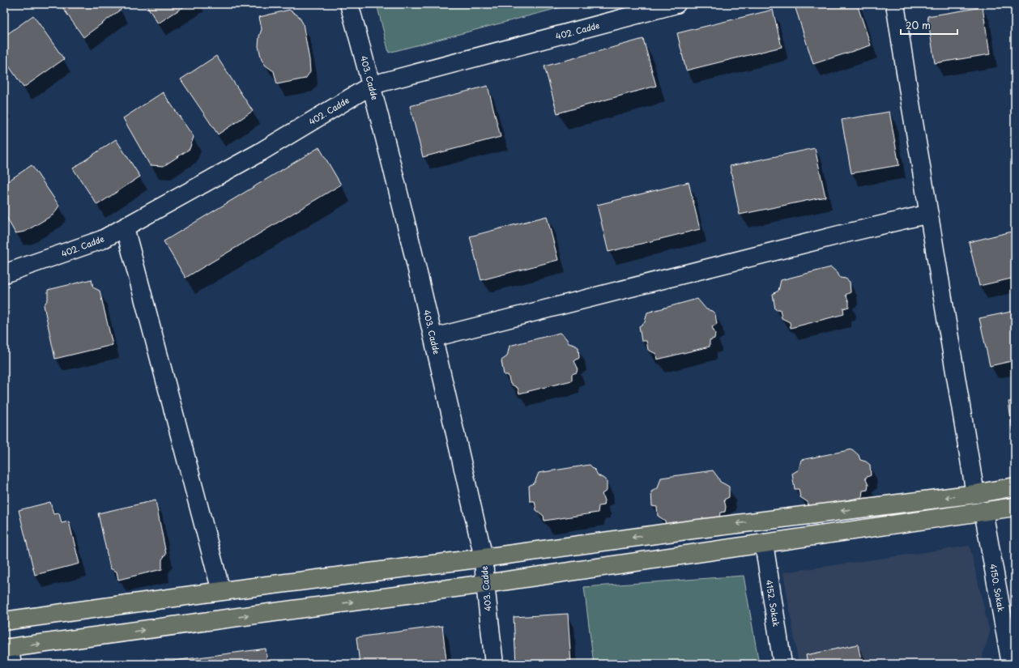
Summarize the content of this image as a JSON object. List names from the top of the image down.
{
  "streets": {
    "street": [
      "402. Cadde",
      "403. Cadde",
      "4150. Sokak",
      "4152. Sokak"
    ]
  },
  "crossings": [
    ["402. Cadde", "403. Cadde"]
  ],
  "scale_bar": "20 m"
}
